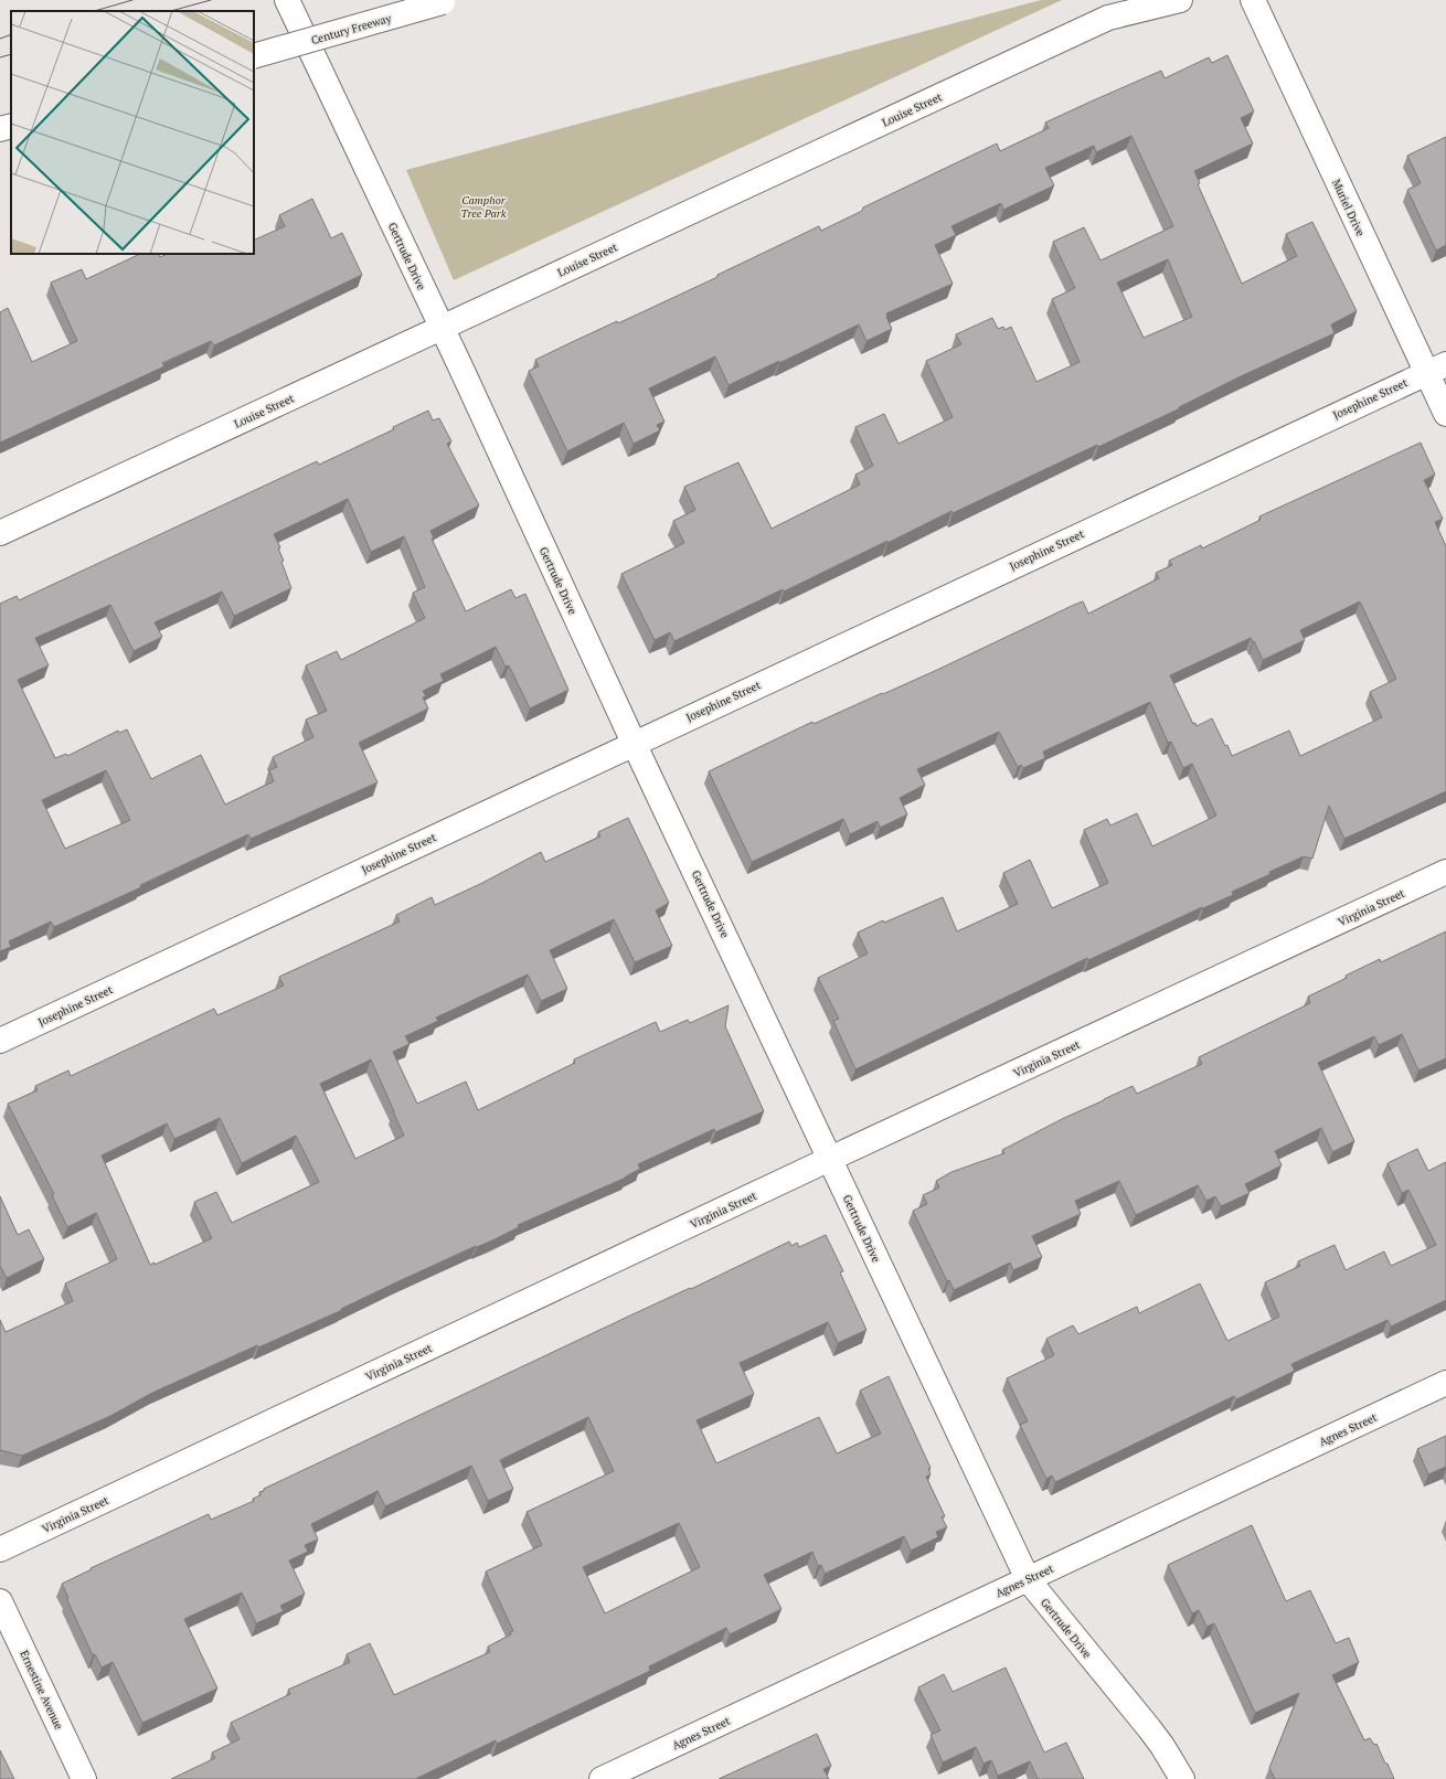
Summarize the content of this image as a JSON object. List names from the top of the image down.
{
  "streets": {
    "main road": [
      "Century Freeway",
      "Louise Street",
      "Muriel Drive",
      "Gertrude Drive",
      "Josephine Street",
      "Virginia Street",
      "Agnes Street",
      "Ernestine Avenue"
    ]
  },
  "crossings": [
    ["Louise Street", "Gertrude Drive"],
    ["Muriel Drive", "Josephine Street"],
    ["Gertrude Drive", "Josephine Street"],
    ["Gertrude Drive", "Virginia Street"],
    ["Gertrude Drive", "Agnes Street"]
  ],
  "parks": ["Camphor Tree Park"]
}
